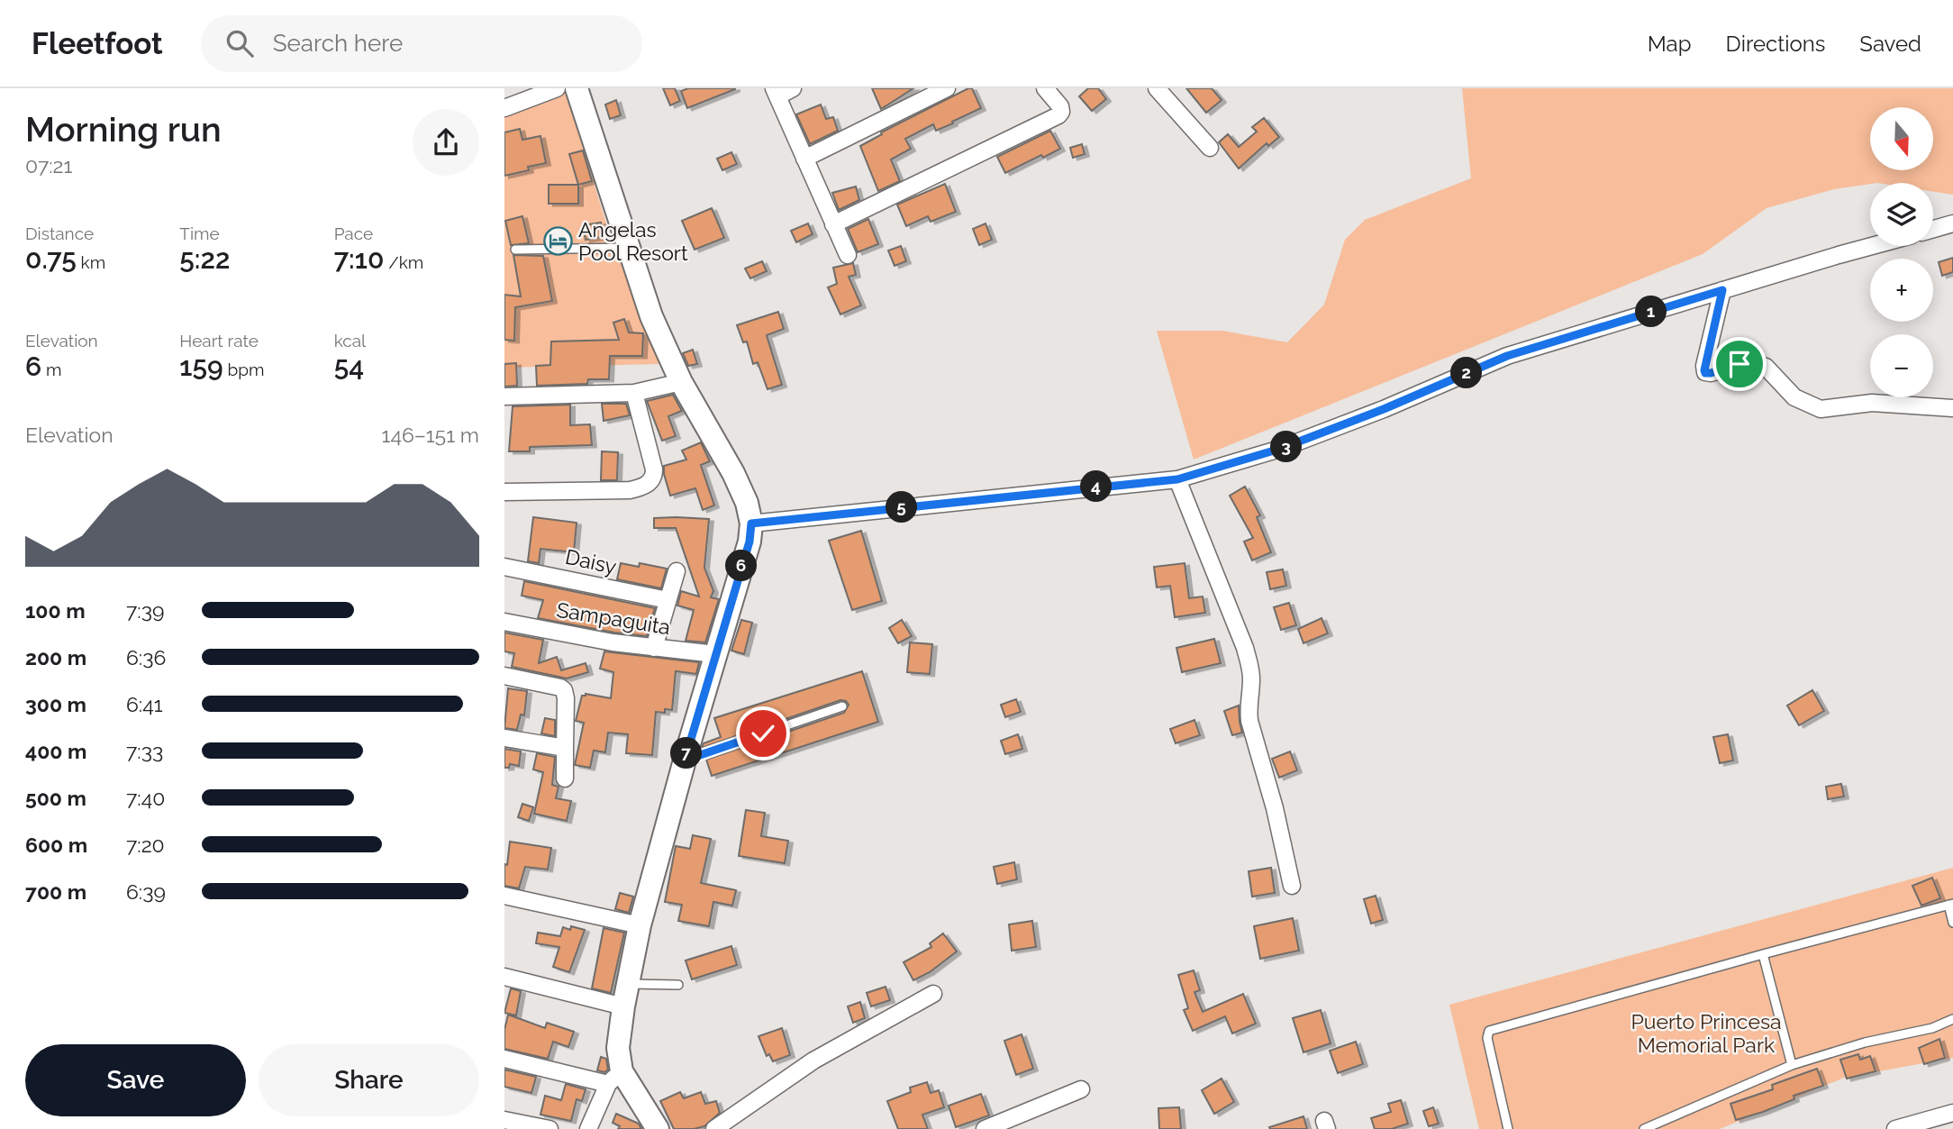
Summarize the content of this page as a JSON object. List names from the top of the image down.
{
  "streets": {
    "street": ["Daisy", "Sampaguita"]
  },
  "parks": ["Puerto Princesa Memorial Park"],
  "places": {
    "hotel": ["Angelas Pool Resort"]
  },
  "north": "bottom",
  "page": {
    "header": "Fleetfoot",
    "search": "Search here",
    "nav": ["Map", "Directions", "Saved"],
    "heading": ["Morning run", "07:21"],
    "map_buttons": ["+", "−"],
    "stats": [
      ["Distance", "0.75 km"],
      ["Time", "5:22"],
      ["Pace", "7:10 /km"],
      ["Elevation", "6 m"],
      ["Heart rate", "159 bpm"],
      ["kcal", "54"]
    ],
    "pins": [
      "1",
      "2",
      "3",
      "4",
      "5",
      "6",
      "7"
    ],
    "chart": ["Elevation", "146–151 m"],
    "list": [
      {
        "name": "100 m",
        "note": "7:39"
      },
      {
        "name": "200 m",
        "note": "6:36"
      },
      {
        "name": "300 m",
        "note": "6:41"
      },
      {
        "name": "400 m",
        "note": "7:33"
      },
      {
        "name": "500 m",
        "note": "7:40"
      },
      {
        "name": "600 m",
        "note": "7:20"
      },
      {
        "name": "700 m",
        "note": "6:39"
      }
    ],
    "buttons": ["Save", "Share"]
  }
}
